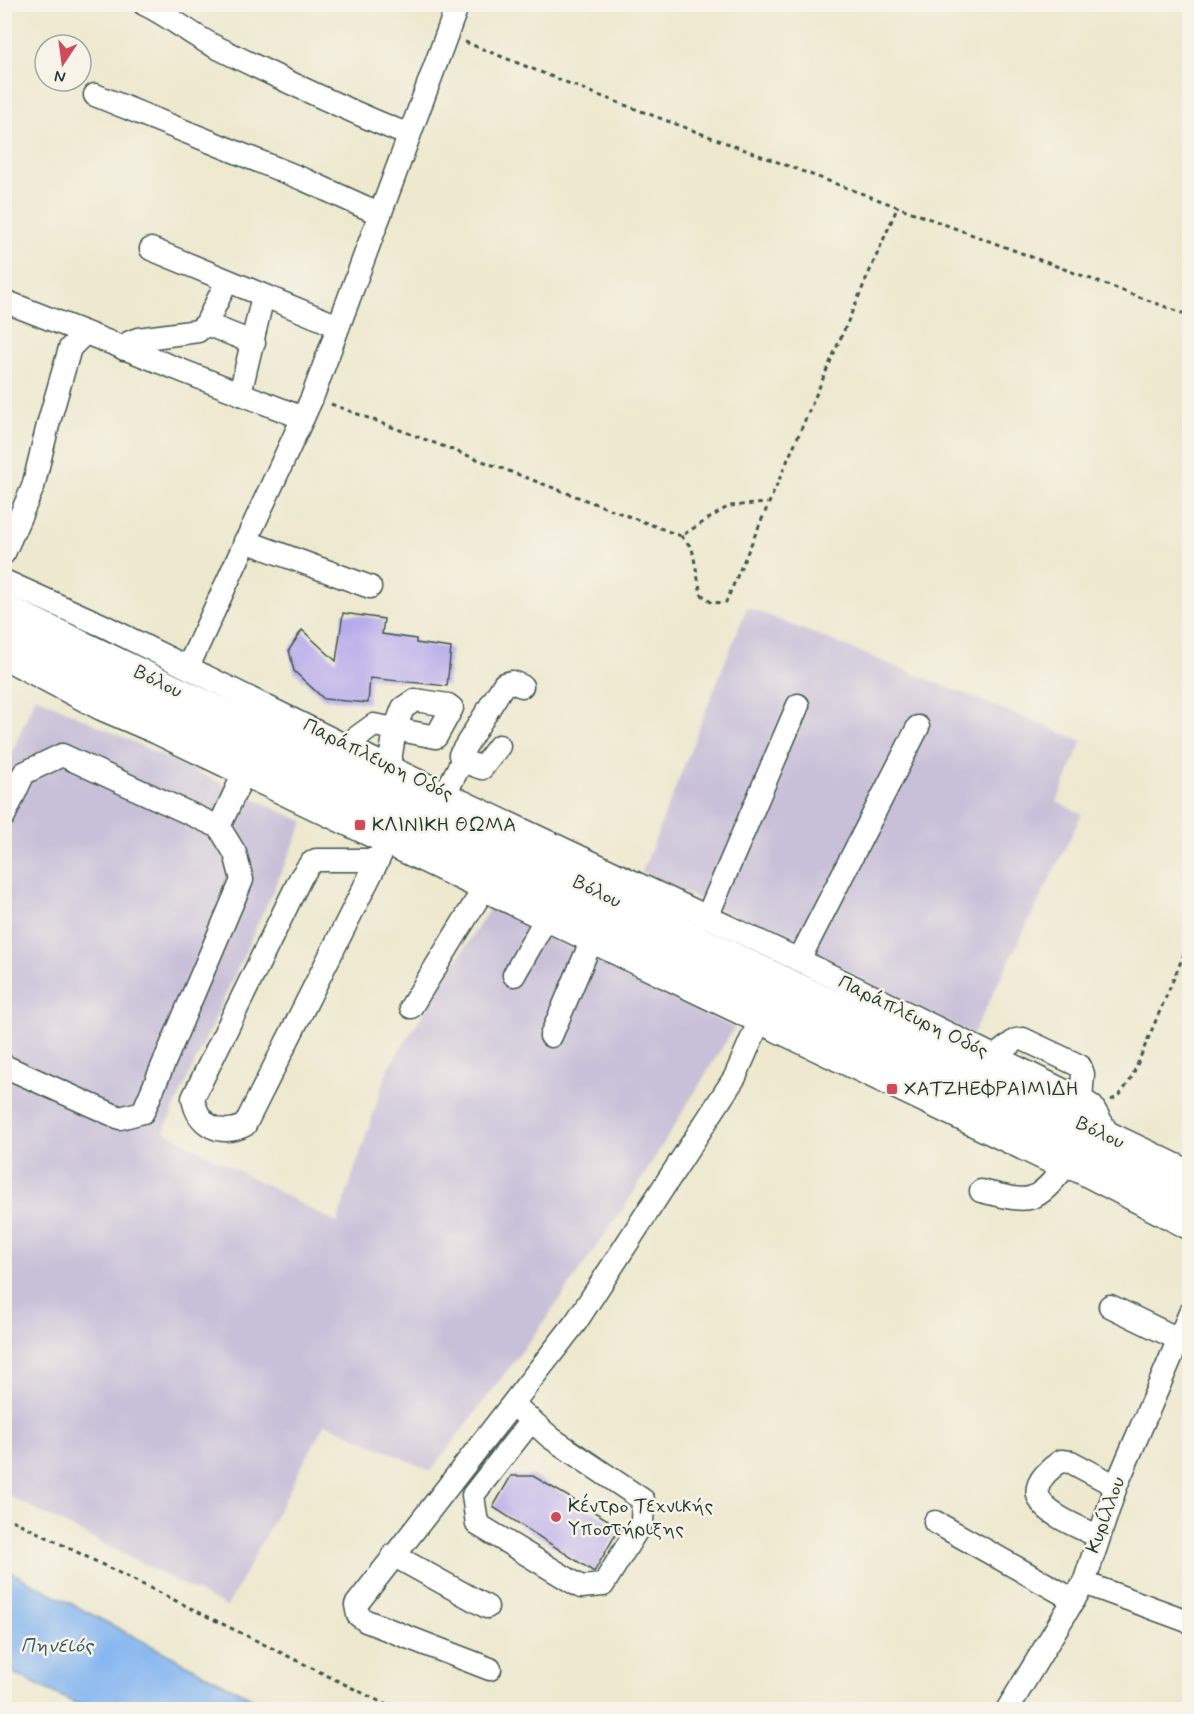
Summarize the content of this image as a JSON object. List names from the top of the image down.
{
  "streets": {
    "main road": ["Βόλου"],
    "street": ["Παράπλευρη Οδός", "Κυρίλλου"]
  },
  "water": ["Πηνειός"],
  "places": {
    "transit": ["ΚΛΙΝΙΚΗ ΘΩΜΑ", "ΧΑΤΖΗΕΦΡΑΙΜΙΔΗ"],
    "other": ["Κέντρο Τεχνικής Υποστήριξης"]
  },
  "north": "bottom"
}
